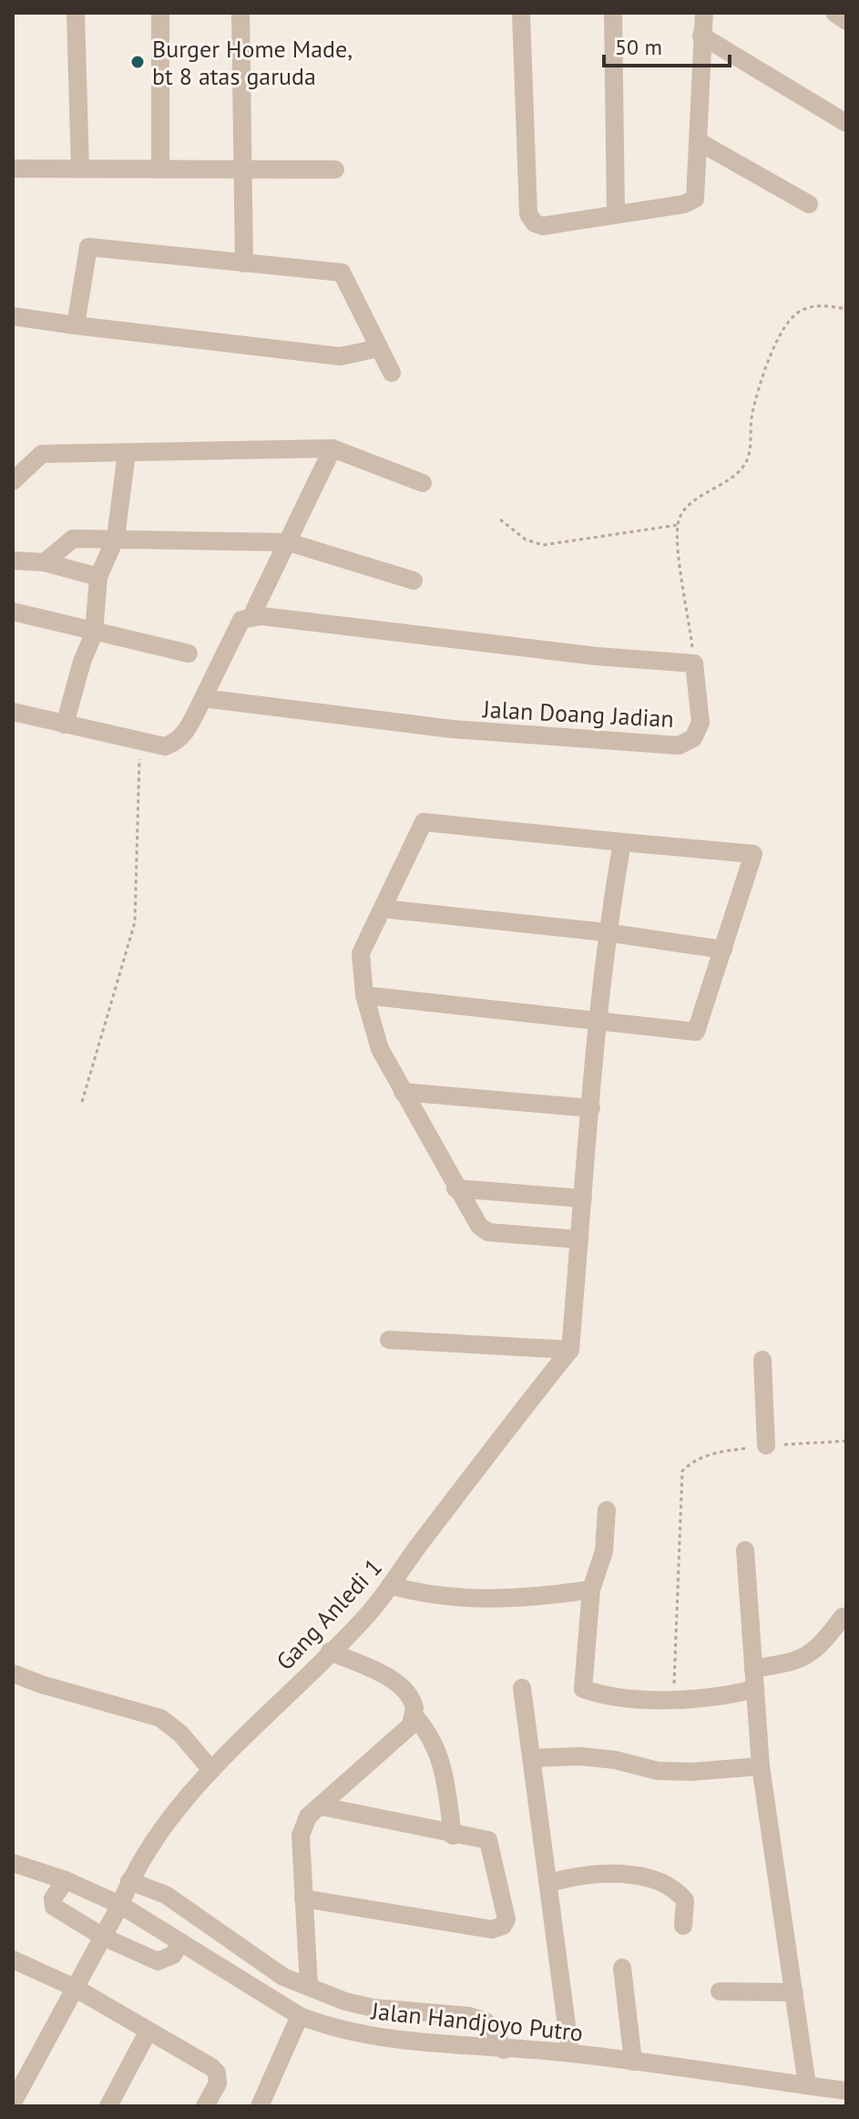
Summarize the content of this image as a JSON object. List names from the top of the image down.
{
  "streets": {
    "street": ["Jalan Doang Jadian", "Gang Anledi 1", "Jalan Handjoyo Putro"]
  },
  "crossings": [
    ["Gang Anledi 1", "Jalan Handjoyo Putro"]
  ],
  "places": ["Burger Home Made, bt 8 atas garuda"],
  "scale_bar": "50 m"
}
